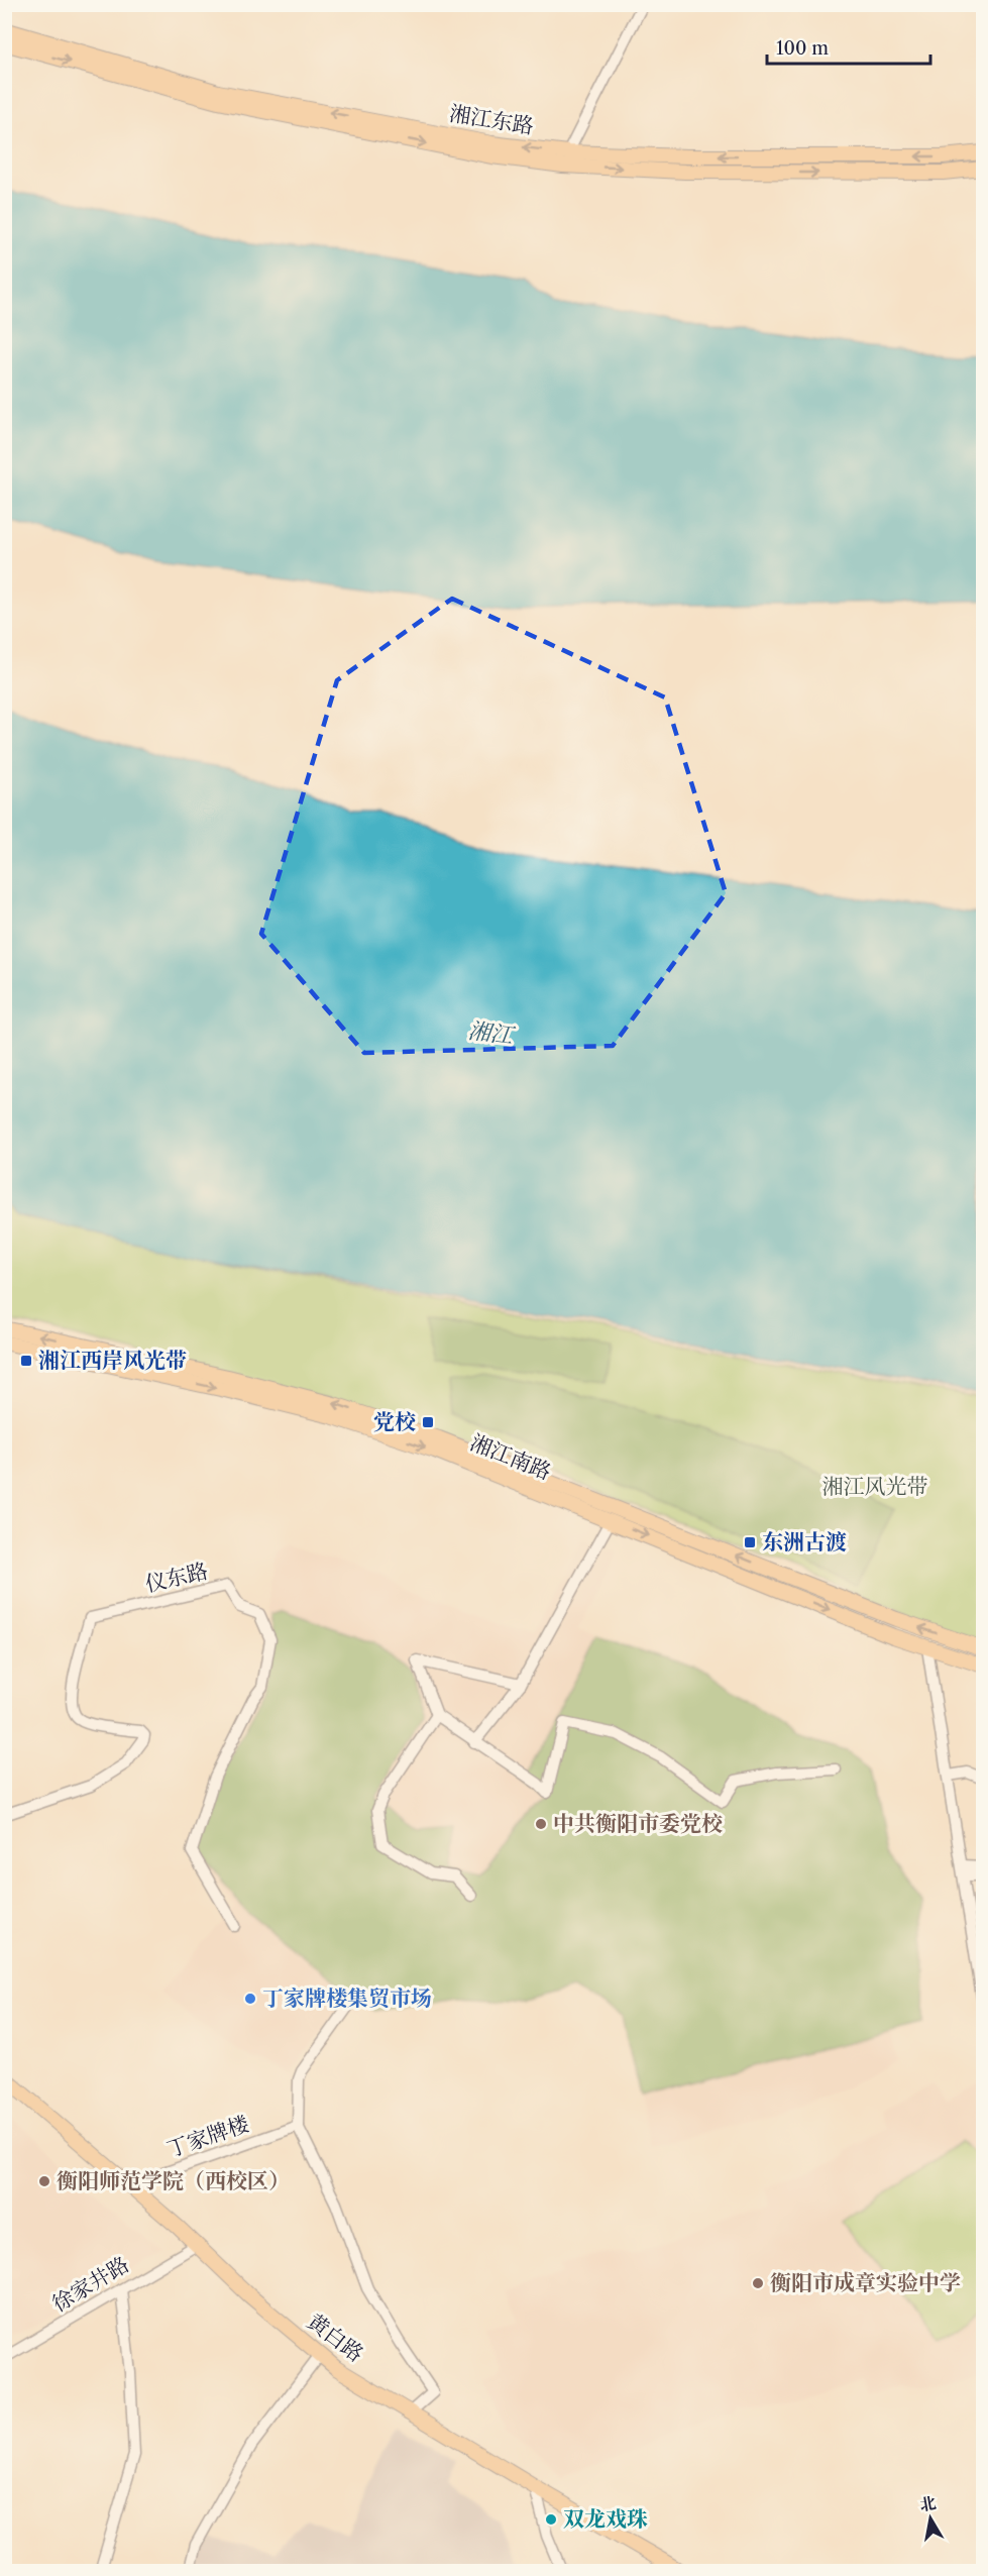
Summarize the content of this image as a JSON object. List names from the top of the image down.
{
  "streets": {
    "main road": ["湘江东路", "湘江南路", "黄白路"],
    "street": ["仪东路", "丁家牌楼", "徐家井路"]
  },
  "crossings": [
    ["丁家牌楼", "黄白路"],
    ["徐家井路", "黄白路"]
  ],
  "water": ["湘江"],
  "parks": ["湘江风光带"],
  "places": {
    "transit": ["湘江西岸风光带", "党校", "东洲古渡"],
    "other": [
      "中共衡阳市委党校",
      "丁家牌楼集贸市场",
      "衡阳师范学院（西校区）",
      "衡阳市成章实验中学",
      "双龙戏珠"
    ]
  },
  "scale_bar": "100 m",
  "north": "top"
}
